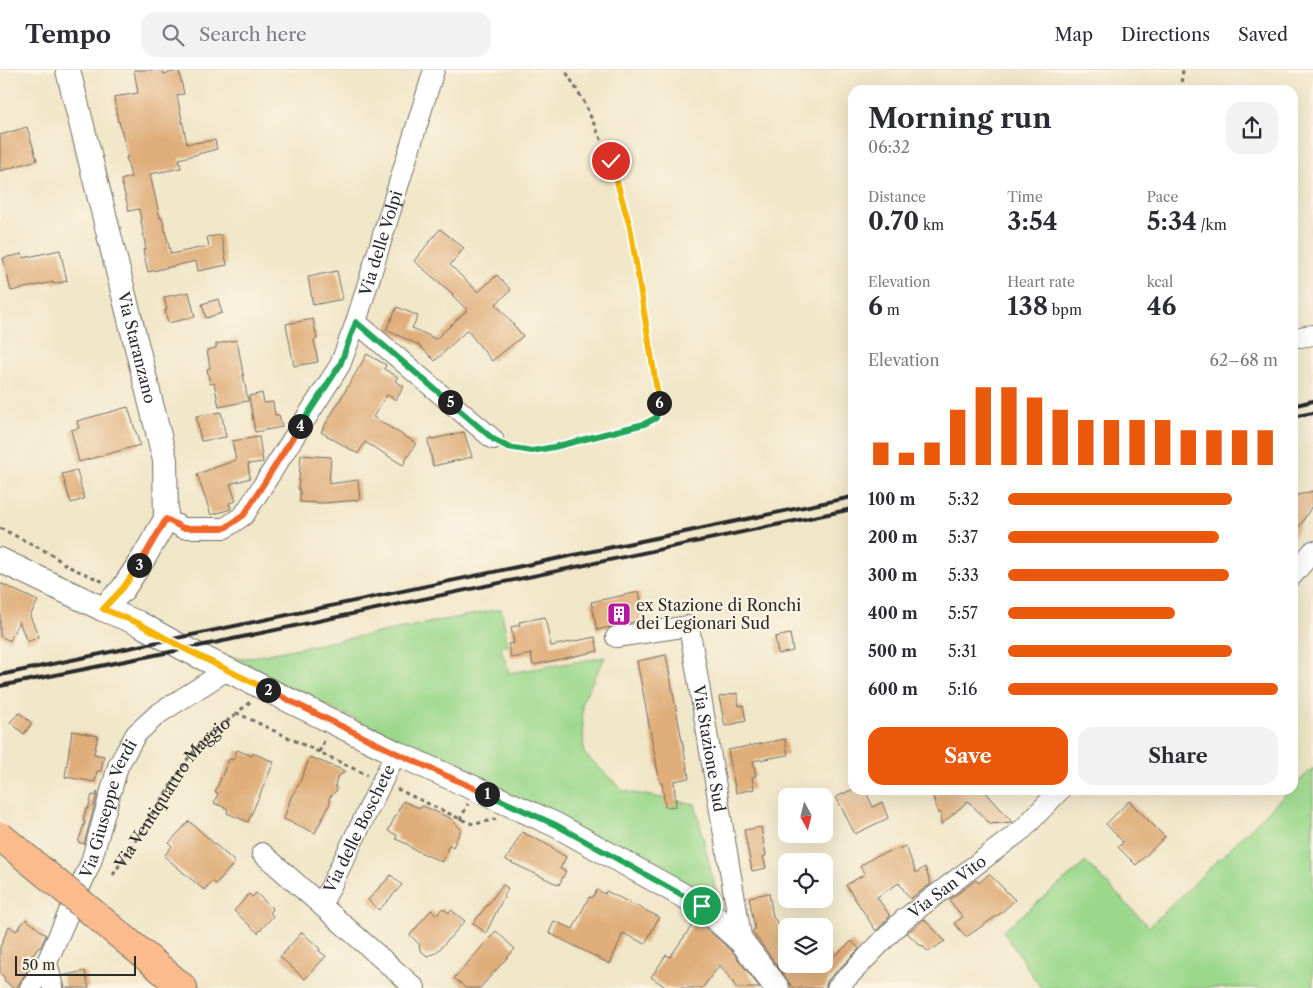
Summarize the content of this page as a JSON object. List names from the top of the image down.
{
  "streets": {
    "street": [
      "Via delle Volpi",
      "Via Staranzano",
      "Via Stazione Sud",
      "Via Giuseppe Verdi",
      "Via delle Boschete",
      "Via San Vito"
    ],
    "path": ["Via Ventiquattro Maggio"]
  },
  "crossings": [
    ["Via delle Volpi", "Via Staranzano"],
    ["Via Ventiquattro Maggio", "Via delle Boschete"]
  ],
  "places": {
    "building": ["ex Stazione di Ronchi dei Legionari Sud"]
  },
  "scale_bar": "50 m",
  "north": "bottom",
  "page": {
    "header": "Tempo",
    "search": "Search here",
    "nav": ["Map", "Directions", "Saved"],
    "heading": ["Morning run", "06:32"],
    "stats": [
      ["Distance", "0.70 km"],
      ["Time", "3:54"],
      ["Pace", "5:34 /km"],
      ["Elevation", "6 m"],
      ["Heart rate", "138 bpm"],
      ["kcal", "46"]
    ],
    "chart": ["Elevation", "62–68 m"],
    "pins": [
      "5",
      "6",
      "4",
      "3",
      "2",
      "1"
    ],
    "list": [
      {
        "name": "100 m",
        "note": "5:32"
      },
      {
        "name": "200 m",
        "note": "5:37"
      },
      {
        "name": "300 m",
        "note": "5:33"
      },
      {
        "name": "400 m",
        "note": "5:57"
      },
      {
        "name": "500 m",
        "note": "5:31"
      },
      {
        "name": "600 m",
        "note": "5:16"
      }
    ],
    "buttons": ["Save", "Share"],
    "scale": "50 m"
  }
}
